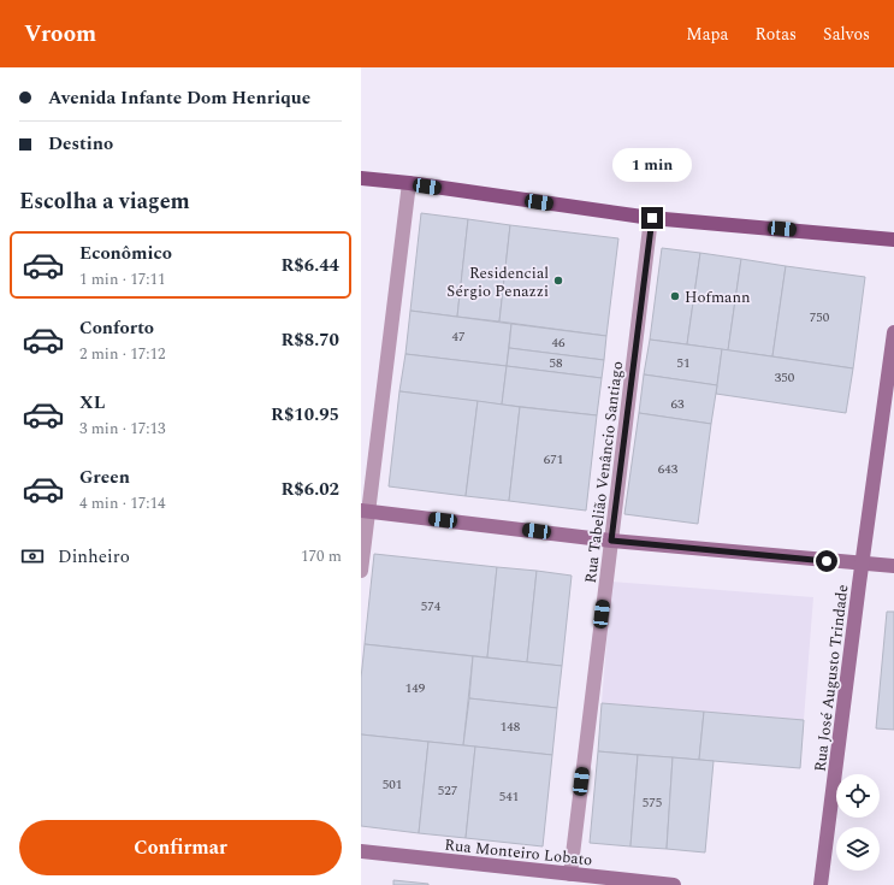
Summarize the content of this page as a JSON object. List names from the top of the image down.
{
  "streets": {
    "main road": ["Rua José Augusto Trindade", "Rua Monteiro Lobato"],
    "street": ["Rua Tabelião Venâncio Santiago"]
  },
  "crossings": [
    ["Rua Tabelião Venâncio Santiago", "Rua Monteiro Lobato"]
  ],
  "places": ["Residencial Sérgio Penazzi", "Hofmann"],
  "house_numbers": [
    "750",
    "47",
    "46",
    "58",
    "51",
    "350",
    "63",
    "671",
    "643",
    "574",
    "149",
    "148",
    "501",
    "527",
    "541",
    "575"
  ],
  "page": {
    "header": "Vroom",
    "nav": ["Mapa", "Rotas", "Salvos"],
    "banner": ["Avenida Infante Dom Henrique", "Destino"],
    "bubble": "1 min",
    "heading": "Escolha a viagem",
    "list": [
      {
        "name": "Econômico",
        "note": "1 min · 17:11",
        "value": "R$6.44"
      },
      {
        "name": "Conforto",
        "note": "2 min · 17:12",
        "value": "R$8.70"
      },
      {
        "name": "XL",
        "note": "3 min · 17:13",
        "value": "R$10.95"
      },
      {
        "name": "Green",
        "note": "4 min · 17:14",
        "value": "R$6.02"
      }
    ],
    "pay": ["Dinheiro", "170 m"],
    "buttons": "Confirmar"
  }
}
